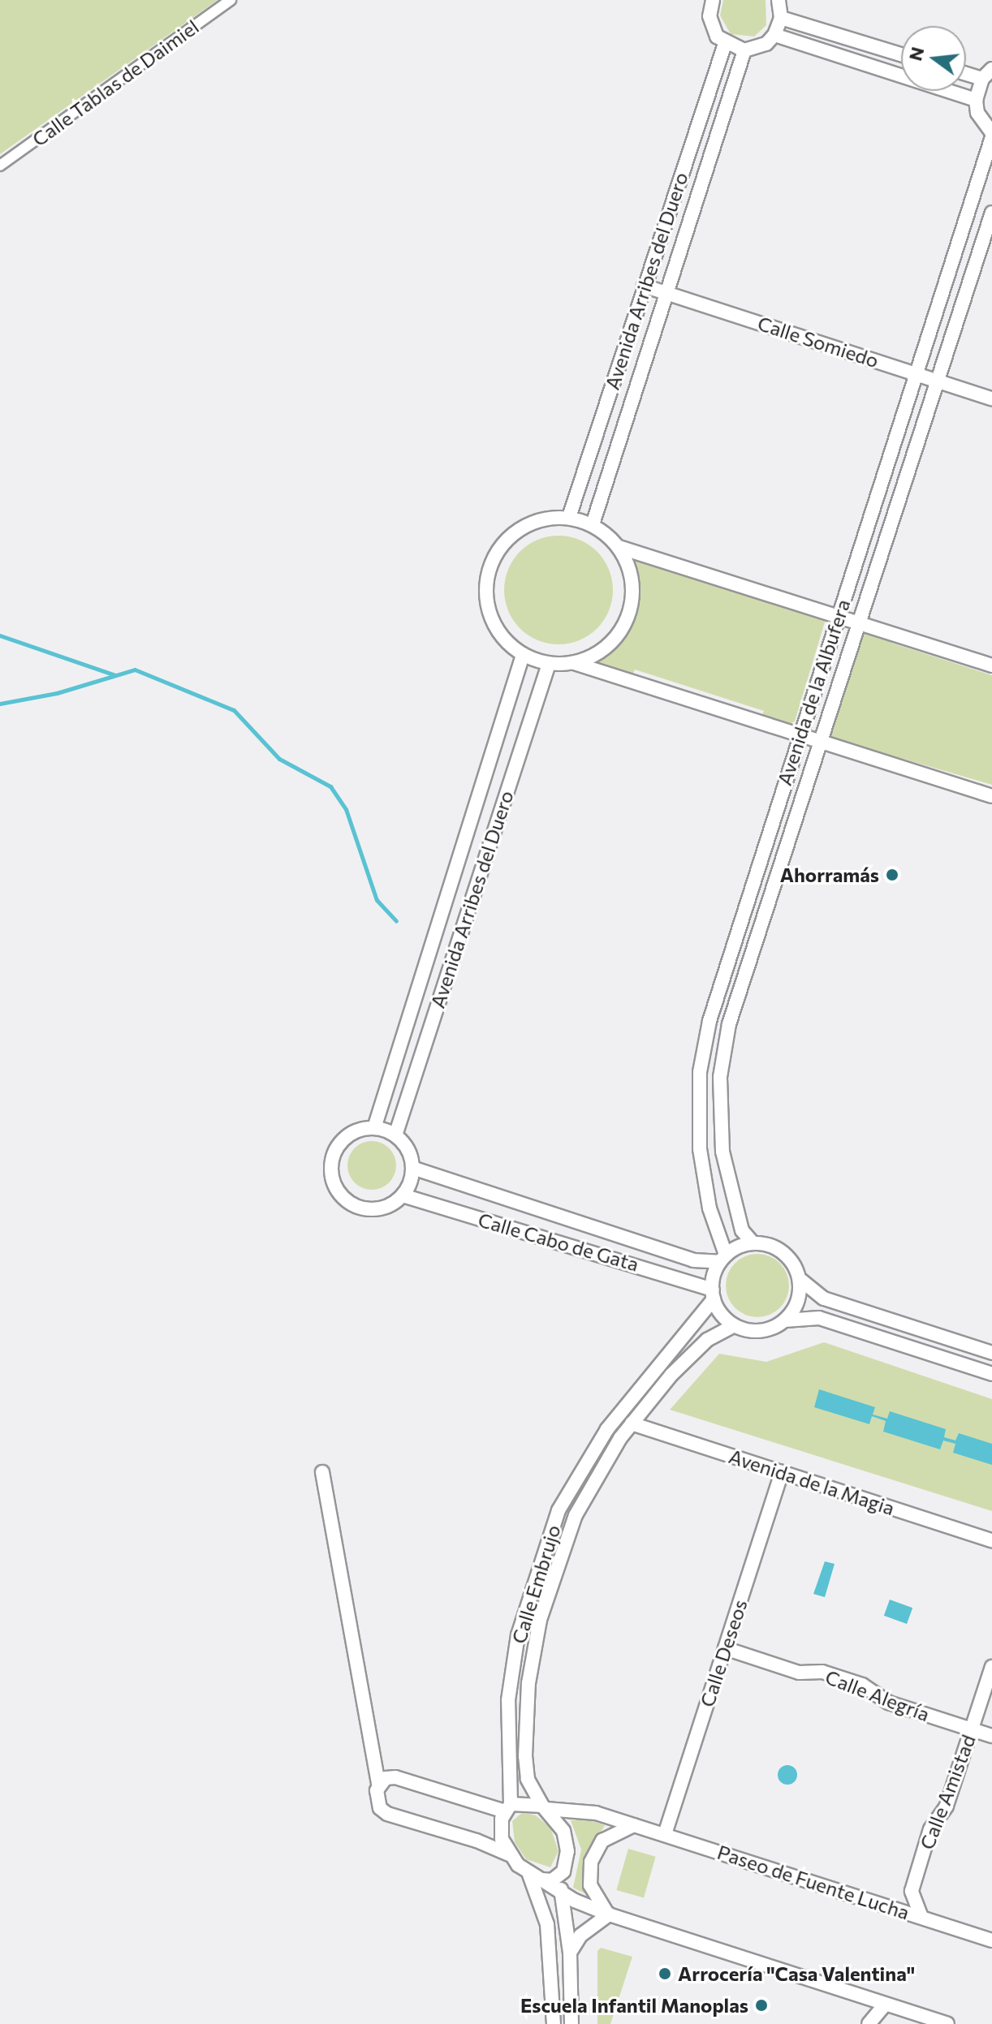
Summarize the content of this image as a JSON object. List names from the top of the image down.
{
  "streets": {
    "street": [
      "Calle Tablas de Daimiel",
      "Avenida Arribes del Duero",
      "Calle Somiedo",
      "Avenida de la Albufera",
      "Calle Cabo de Gata",
      "Avenida de la Magia",
      "Calle Embrujo",
      "Calle Deseos",
      "Calle Alegría",
      "Calle Amistad",
      "Paseo de Fuente Lucha"
    ]
  },
  "crossings": [
    ["Avenida Arribes del Duero", "Calle Somiedo"],
    ["Avenida Arribes del Duero", "Calle Cabo de Gata"],
    ["Calle Somiedo", "Avenida de la Albufera"],
    ["Avenida de la Albufera", "Calle Cabo de Gata"],
    ["Avenida de la Albufera", "Calle Embrujo"],
    ["Calle Cabo de Gata", "Calle Embrujo"],
    ["Avenida de la Magia", "Calle Embrujo"],
    ["Avenida de la Magia", "Calle Deseos"],
    ["Calle Embrujo", "Paseo de Fuente Lucha"],
    ["Calle Deseos", "Calle Alegría"],
    ["Calle Deseos", "Paseo de Fuente Lucha"],
    ["Calle Alegría", "Calle Amistad"],
    ["Calle Amistad", "Paseo de Fuente Lucha"]
  ],
  "places": ["Ahorramás", "Arrocería \"Casa Valentina\"", "Escuela Infantil Manoplas"],
  "north": "left"
}
